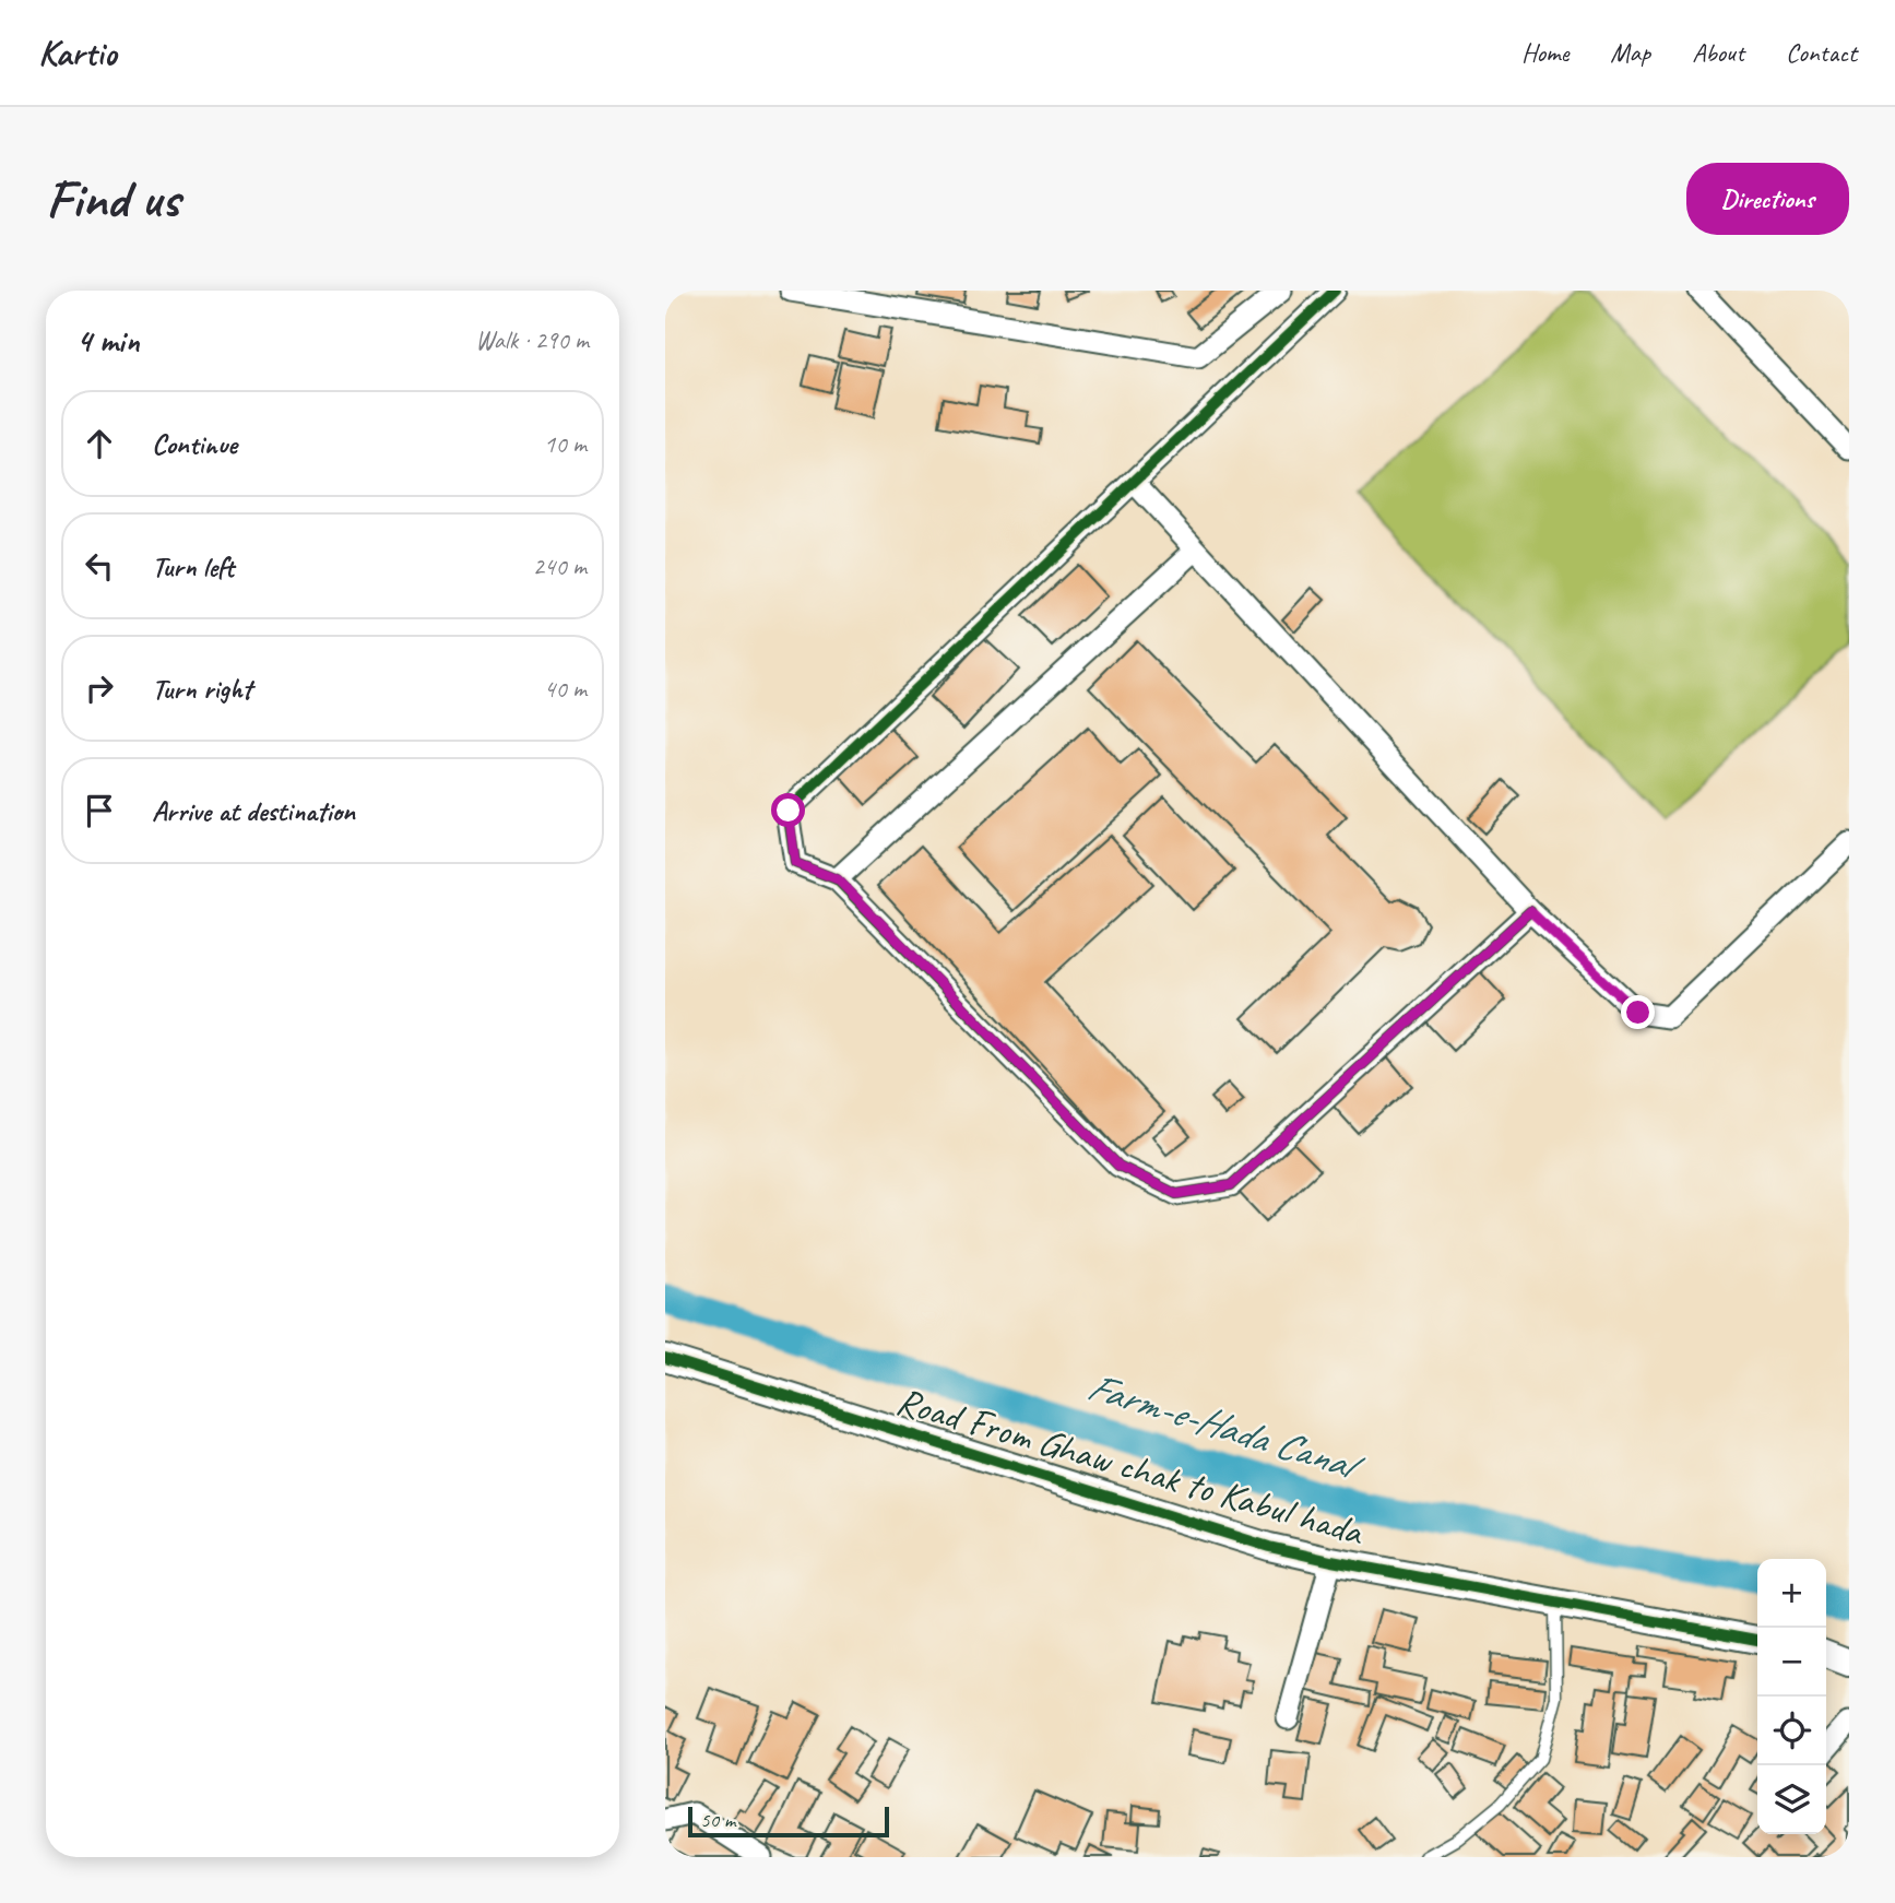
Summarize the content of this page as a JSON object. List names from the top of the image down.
{
  "streets": {
    "street": ["Road From Ghaw chak to Kabul hada"]
  },
  "water": ["Farm-e-Hada Canal"],
  "scale_bar": "50 m",
  "page": {
    "header": "Kartio",
    "nav": [
      "Home",
      "Map",
      "About",
      "Contact"
    ],
    "buttons": "Directions",
    "title": "Find us",
    "heading": ["4 min", "Walk · 290 m"],
    "list": [
      ["Continue", "10 m"],
      ["Turn left", "240 m"],
      ["Turn right", "40 m"],
      "Arrive at destination"
    ],
    "map_buttons": ["+", "−"],
    "scale": "50 m"
  }
}
